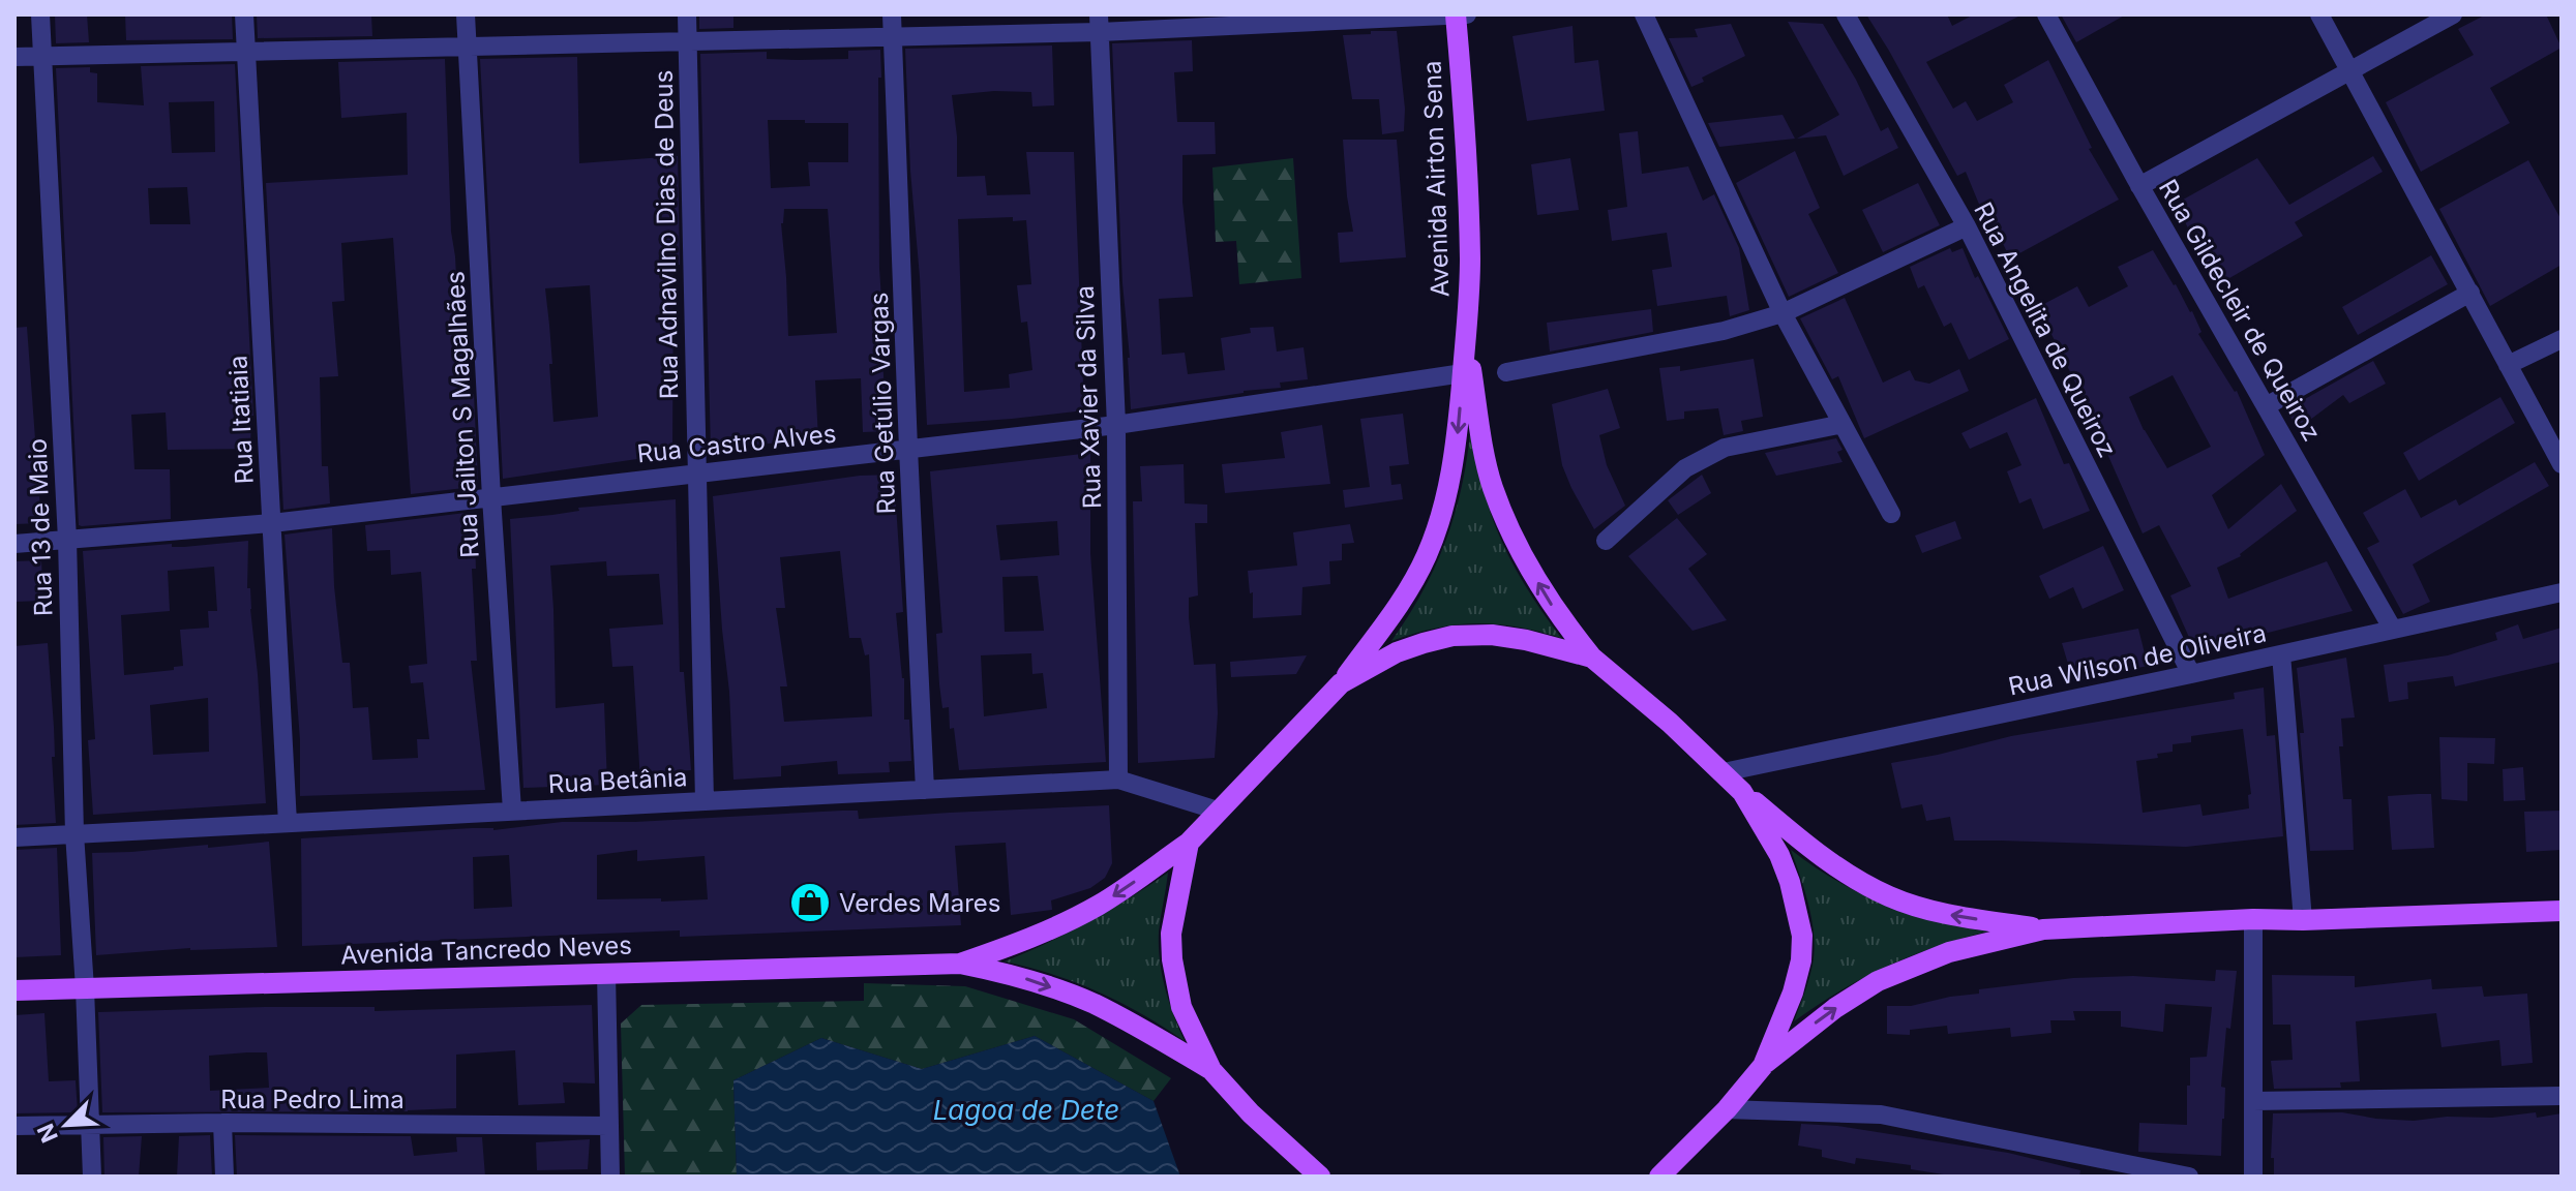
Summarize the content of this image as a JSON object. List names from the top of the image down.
{
  "streets": {
    "main road": ["Avenida Airton Sena", "Avenida Tancredo Neves"],
    "street": [
      "Rua Adnavilno Dias de Deus",
      "Rua Gildecleir de Queiroz",
      "Rua Angelita de Queiroz",
      "Rua Xavier da Silva",
      "Rua Getúlio Vargas",
      "Rua Jailton S Magalhães",
      "Rua Itatiaia",
      "Rua Castro Alves",
      "Rua 13 de Maio",
      "Rua Wilson de Oliveira",
      "Rua Betânia",
      "Rua Pedro Lima"
    ]
  },
  "crossings": [
    ["Rua Adnavilno Dias de Deus", "Rua Castro Alves"],
    ["Rua Adnavilno Dias de Deus", "Rua Betânia"],
    ["Rua Gildecleir de Queiroz", "Rua Wilson de Oliveira"],
    ["Rua Angelita de Queiroz", "Rua Wilson de Oliveira"],
    ["Rua Xavier da Silva", "Rua Castro Alves"],
    ["Rua Xavier da Silva", "Rua Betânia"],
    ["Rua Getúlio Vargas", "Rua Castro Alves"],
    ["Rua Getúlio Vargas", "Rua Betânia"],
    ["Rua Jailton S Magalhães", "Rua Castro Alves"],
    ["Rua Jailton S Magalhães", "Rua Betânia"],
    ["Rua Itatiaia", "Rua Castro Alves"],
    ["Rua Itatiaia", "Rua Betânia"],
    ["Rua Castro Alves", "Rua 13 de Maio"],
    ["Rua 13 de Maio", "Rua Betânia"],
    ["Rua 13 de Maio", "Avenida Tancredo Neves"],
    ["Rua 13 de Maio", "Rua Pedro Lima"]
  ],
  "water": ["Lagoa de Dete"],
  "places": {
    "shop": ["Verdes Mares"]
  },
  "north": "bottom left"
}
